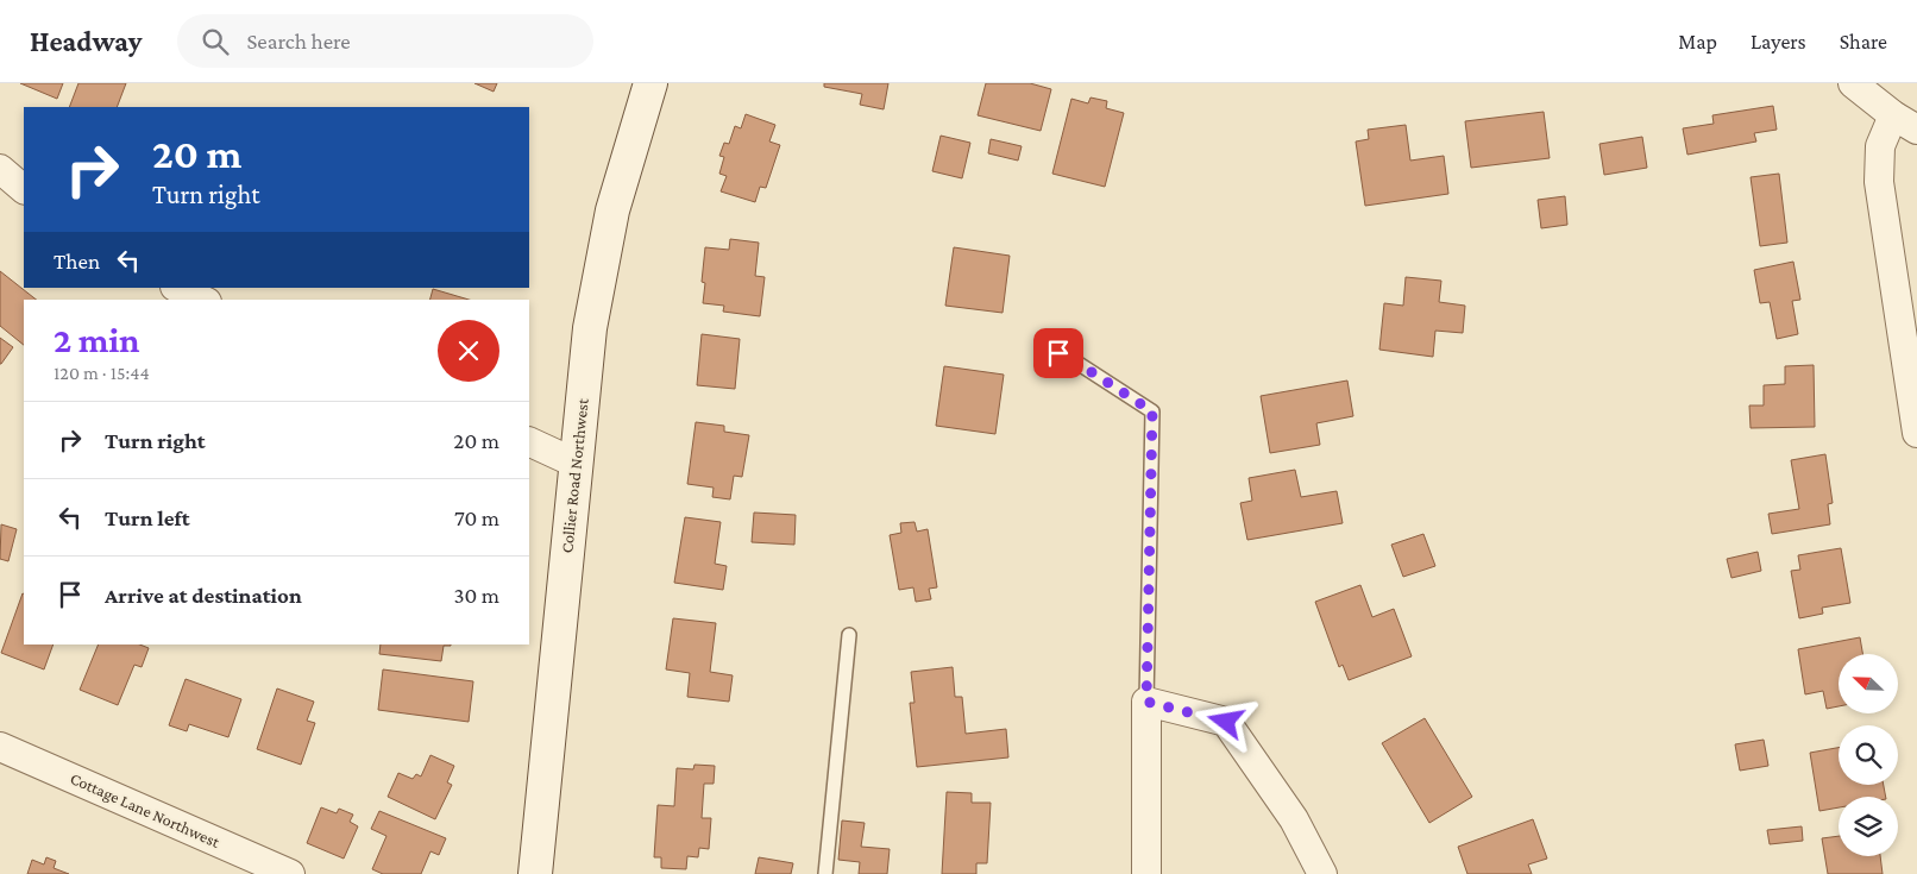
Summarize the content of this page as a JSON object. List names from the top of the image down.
{
  "streets": {
    "street": ["Collier Road Northwest", "Cottage Lane Northwest"]
  },
  "north": "top left",
  "page": {
    "header": "Headway",
    "search": "Search here",
    "nav": ["Map", "Layers", "Share"],
    "turn": ["20 m", "Turn right"],
    "then": "Then",
    "heading": ["2 min", "120 m · 15:44"],
    "list": [
      {
        "name": "Turn right",
        "value": "20 m"
      },
      {
        "name": "Turn left",
        "value": "70 m"
      },
      {
        "name": "Arrive at destination",
        "value": "30 m"
      }
    ]
  }
}
